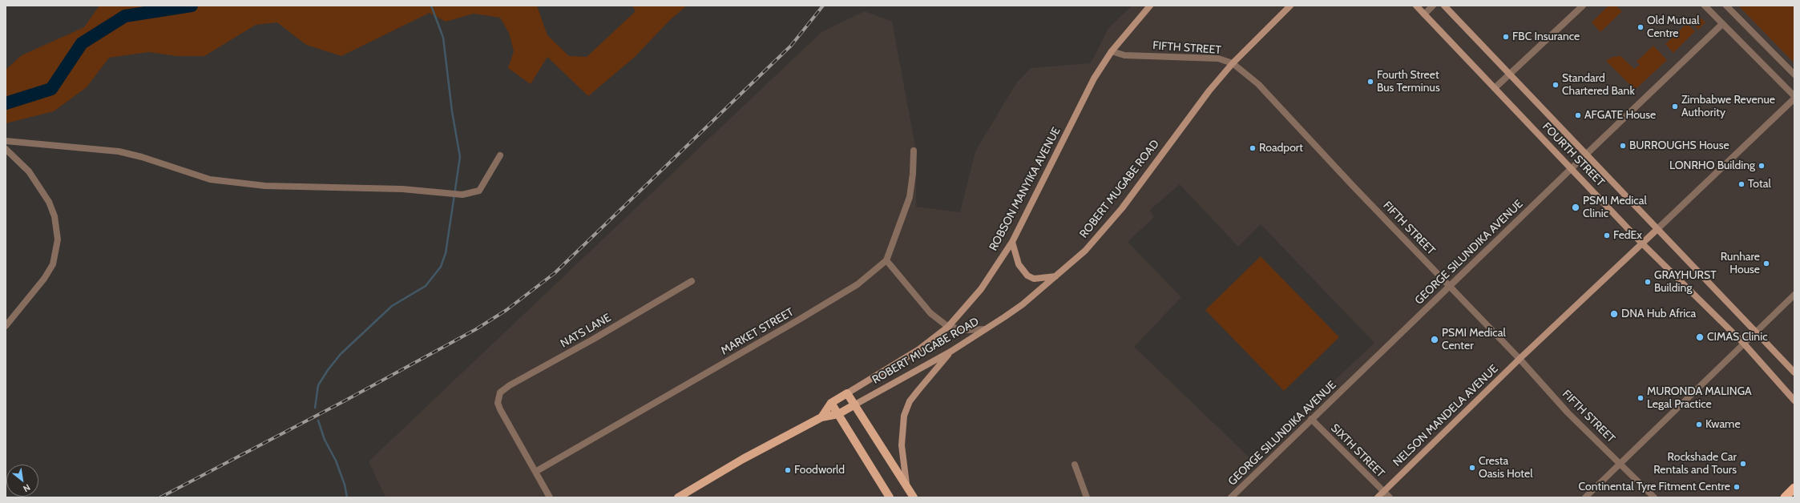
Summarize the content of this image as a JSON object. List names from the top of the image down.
{
  "streets": {
    "main road": [
      "FOURTH STREET",
      "ROBSON MANYIKA AVENUE",
      "ROBERT MUGABE ROAD",
      "NELSON MANDELA AVENUE"
    ],
    "street": [
      "FIFTH STREET",
      "GEORGE SILUNDIKA AVENUE",
      "NATS LANE",
      "MARKET STREET",
      "SIXTH STREET"
    ]
  },
  "crossings": [
    ["FIFTH STREET", "ROBSON MANYIKA AVENUE"],
    ["FIFTH STREET", "ROBERT MUGABE ROAD"],
    ["FIFTH STREET", "GEORGE SILUNDIKA AVENUE"],
    ["FIFTH STREET", "NELSON MANDELA AVENUE"],
    ["FOURTH STREET", "GEORGE SILUNDIKA AVENUE"],
    ["FOURTH STREET", "NELSON MANDELA AVENUE"],
    ["ROBSON MANYIKA AVENUE", "ROBERT MUGABE ROAD"],
    ["GEORGE SILUNDIKA AVENUE", "SIXTH STREET"],
    ["NATS LANE", "MARKET STREET"],
    ["NELSON MANDELA AVENUE", "SIXTH STREET"]
  ],
  "places": [
    "Old Mutual Centre",
    "FBC Insurance",
    "Fourth Street Bus Terminus",
    "Standard Chartered Bank",
    "Zimbabwe Revenue Authority",
    "AFGATE House",
    "BURROUGHS House",
    "Roadport",
    "LONRHO Building",
    "Total",
    "PSMI Medical Clinic",
    "FedEx",
    "Runhare House",
    "GRAYHURST Building",
    "DNA Hub Africa",
    "CIMAS Clinic",
    "PSMI Medical Center",
    "MURONDA MALINGA Legal Practice",
    "Kwame",
    "Rockshade Car Rentals and Tours",
    "Cresta Oasis Hotel",
    "Foodworld",
    "Continental Tyre Fitment Centre"
  ],
  "north": "bottom right"
}
